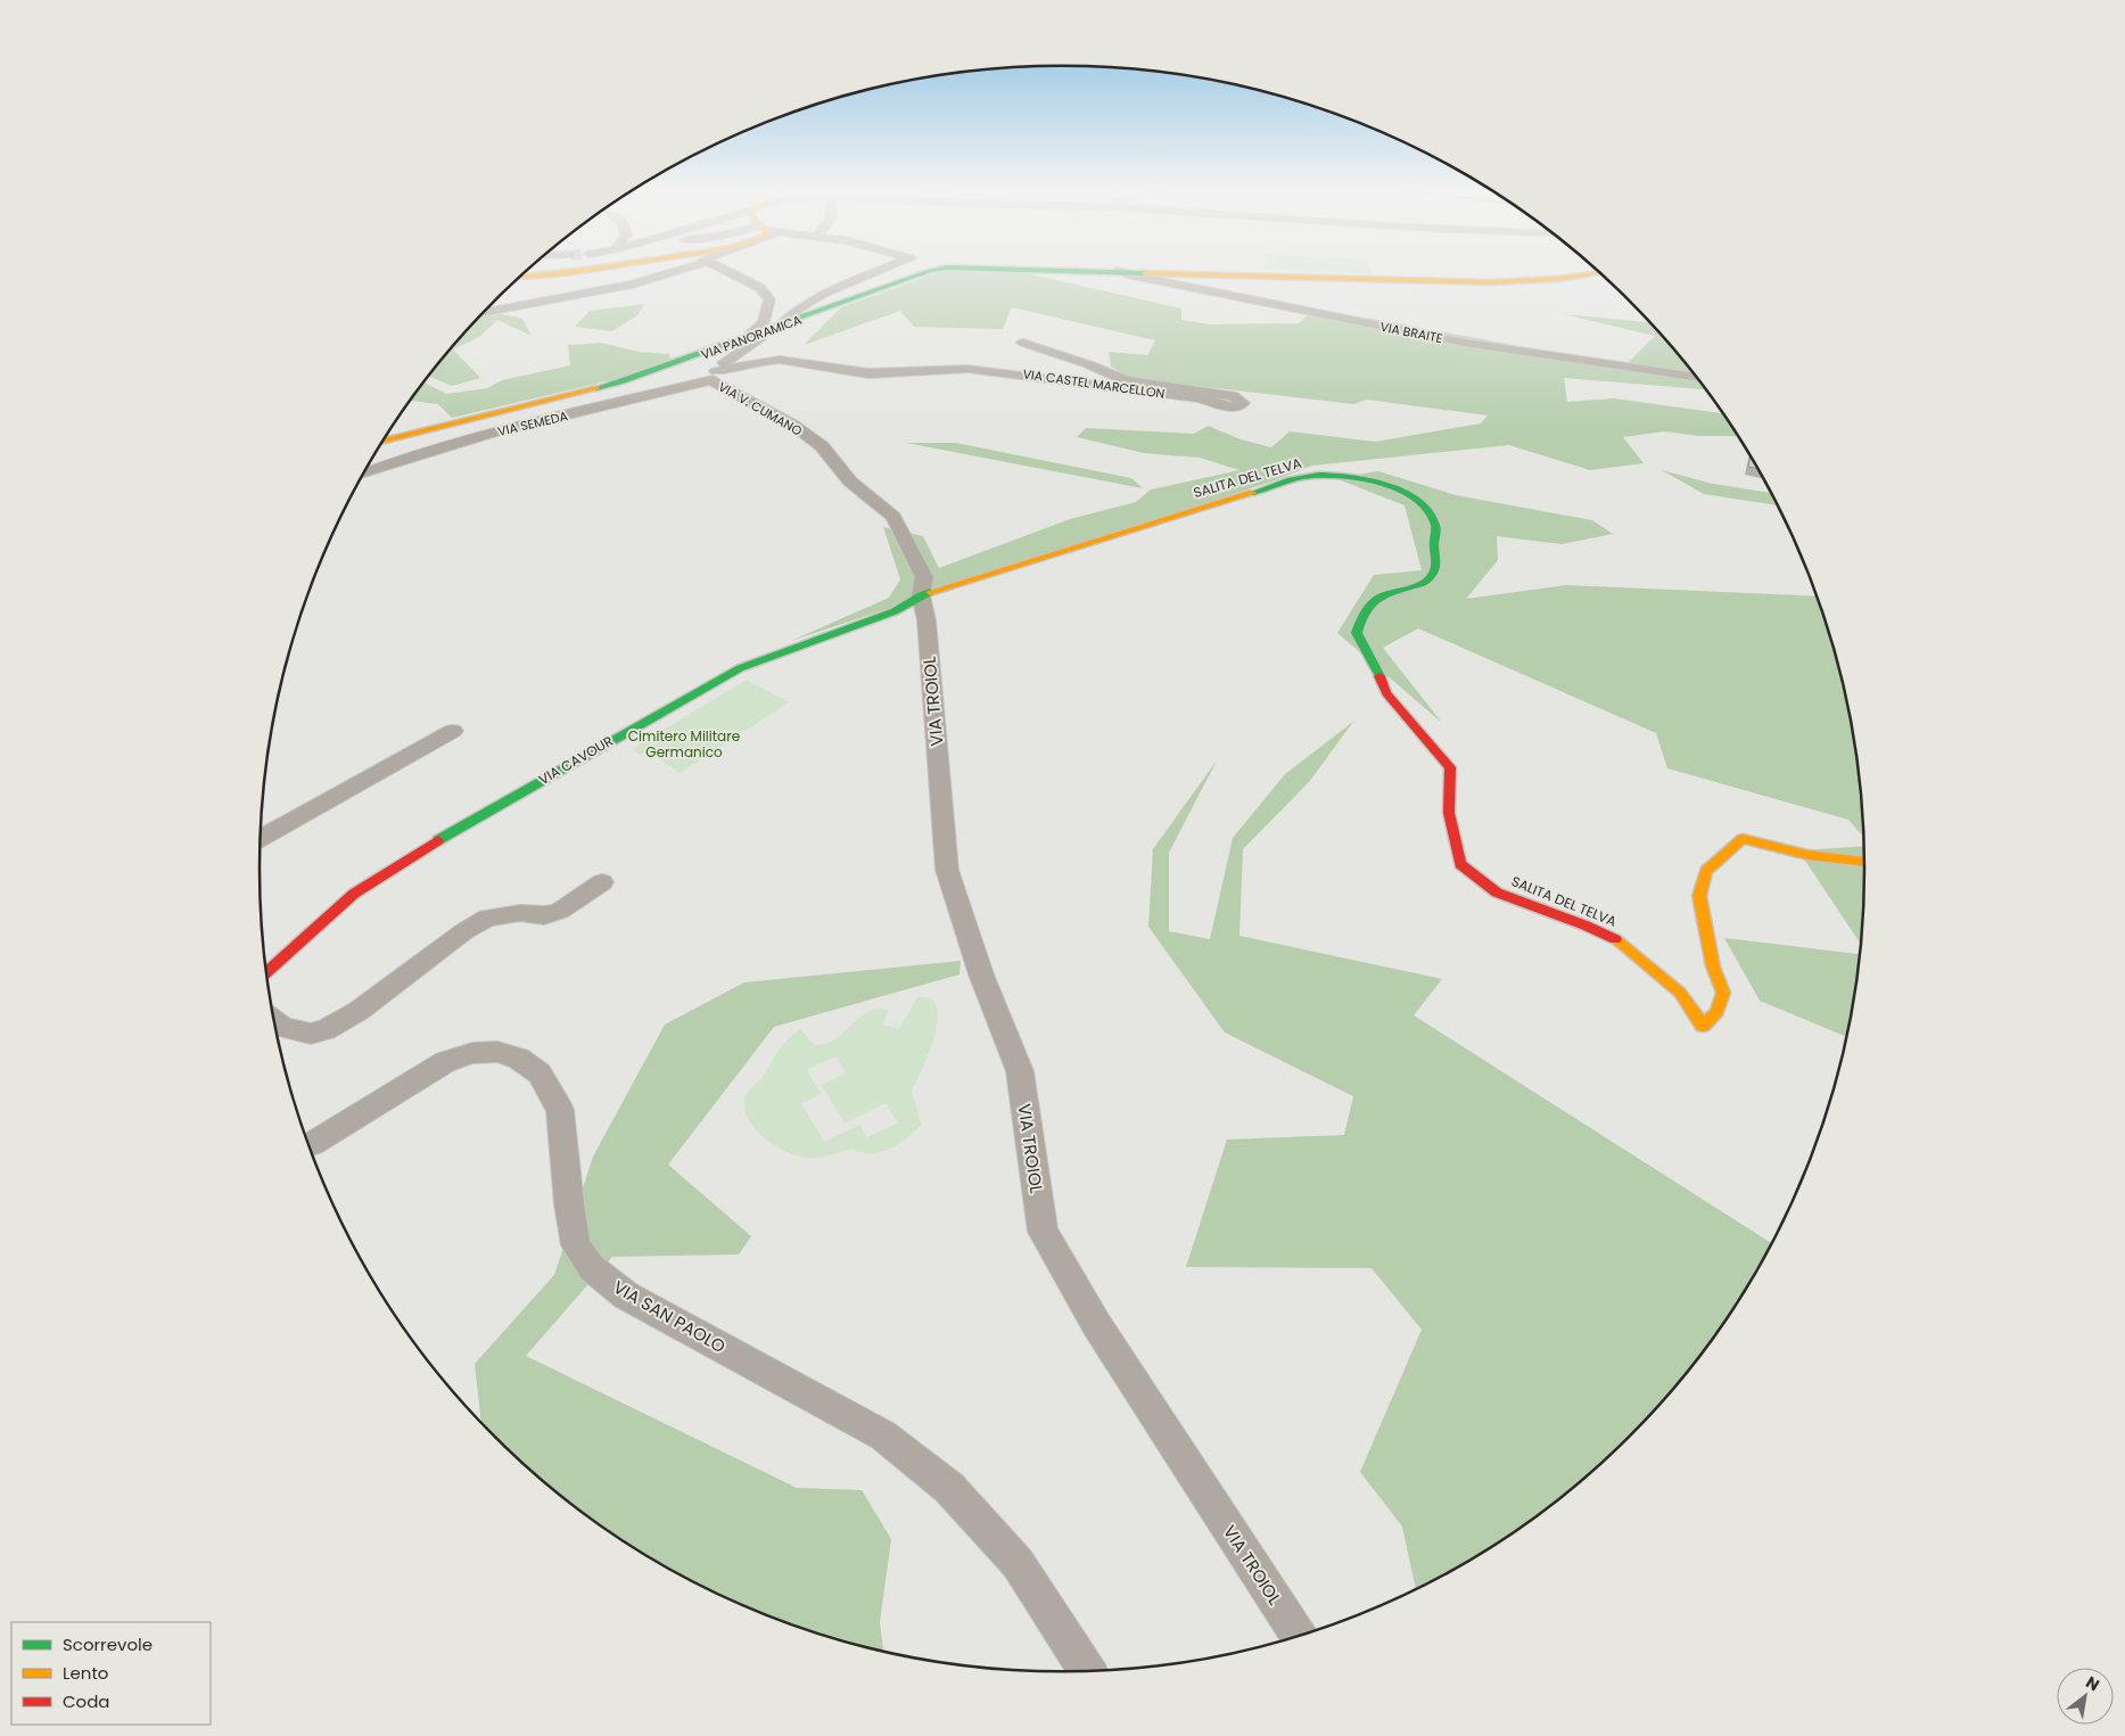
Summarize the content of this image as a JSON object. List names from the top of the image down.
{
  "streets": {
    "street": [
      "VIA BRAITE",
      "VIA PANORAMICA",
      "VIA CASTEL MARCELLON",
      "VIA V. CUMANO",
      "VIA SEMEDA",
      "SALITA DEL TELVA",
      "VIA TROIOL",
      "VIA CAVOUR",
      "VIA SAN PAOLO"
    ]
  },
  "crossings": [
    ["VIA BRAITE", "VIA PANORAMICA"],
    ["VIA CASTEL MARCELLON", "VIA V. CUMANO"],
    ["VIA CASTEL MARCELLON", "VIA SEMEDA"],
    ["VIA V. CUMANO", "VIA SEMEDA"],
    ["VIA V. CUMANO", "SALITA DEL TELVA"],
    ["VIA V. CUMANO", "VIA TROIOL"],
    ["VIA V. CUMANO", "VIA CAVOUR"],
    ["SALITA DEL TELVA", "VIA TROIOL"],
    ["SALITA DEL TELVA", "VIA CAVOUR"],
    ["VIA TROIOL", "VIA CAVOUR"]
  ],
  "parks": ["Cimitero Militare Germanico"],
  "legend": ["Scorrevole", "Lento", "Coda"],
  "north": "top right"
}
